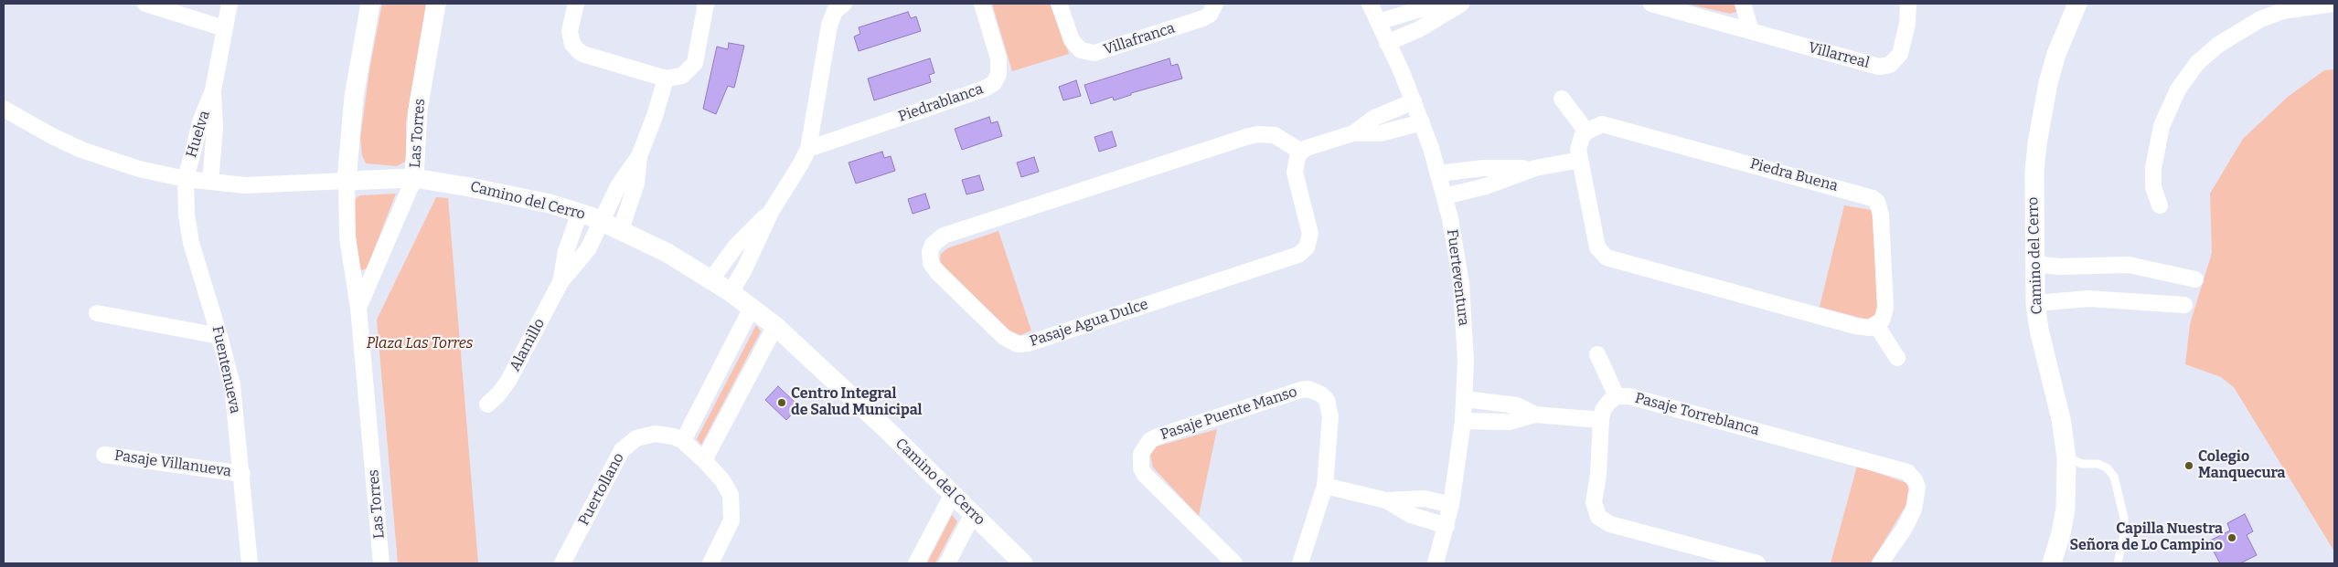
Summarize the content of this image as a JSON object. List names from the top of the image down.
{
  "streets": {
    "street": [
      "Villafranca",
      "Villarreal",
      "Piedrablanca",
      "Las Torres",
      "Huelva",
      "Piedra Buena",
      "Camino del Cerro",
      "Fuerteventura",
      "Pasaje Agua Dulce",
      "Alamillo",
      "Fuentenueva",
      "Pasaje Puente Manso",
      "Pasaje Torreblanca",
      "Pasaje Villanueva",
      "Puertollano"
    ]
  },
  "crossings": [
    ["Las Torres", "Camino del Cerro"],
    ["Huelva", "Camino del Cerro"],
    ["Huelva", "Fuentenueva"],
    ["Camino del Cerro", "Alamillo"],
    ["Camino del Cerro", "Fuentenueva"],
    ["Fuentenueva", "Pasaje Villanueva"]
  ],
  "parks": ["Plaza Las Torres"],
  "places": ["Centro Integral de Salud Municipal", "Colegio Manquecura", "Capilla Nuestra Señora de Lo Campino"]
}
